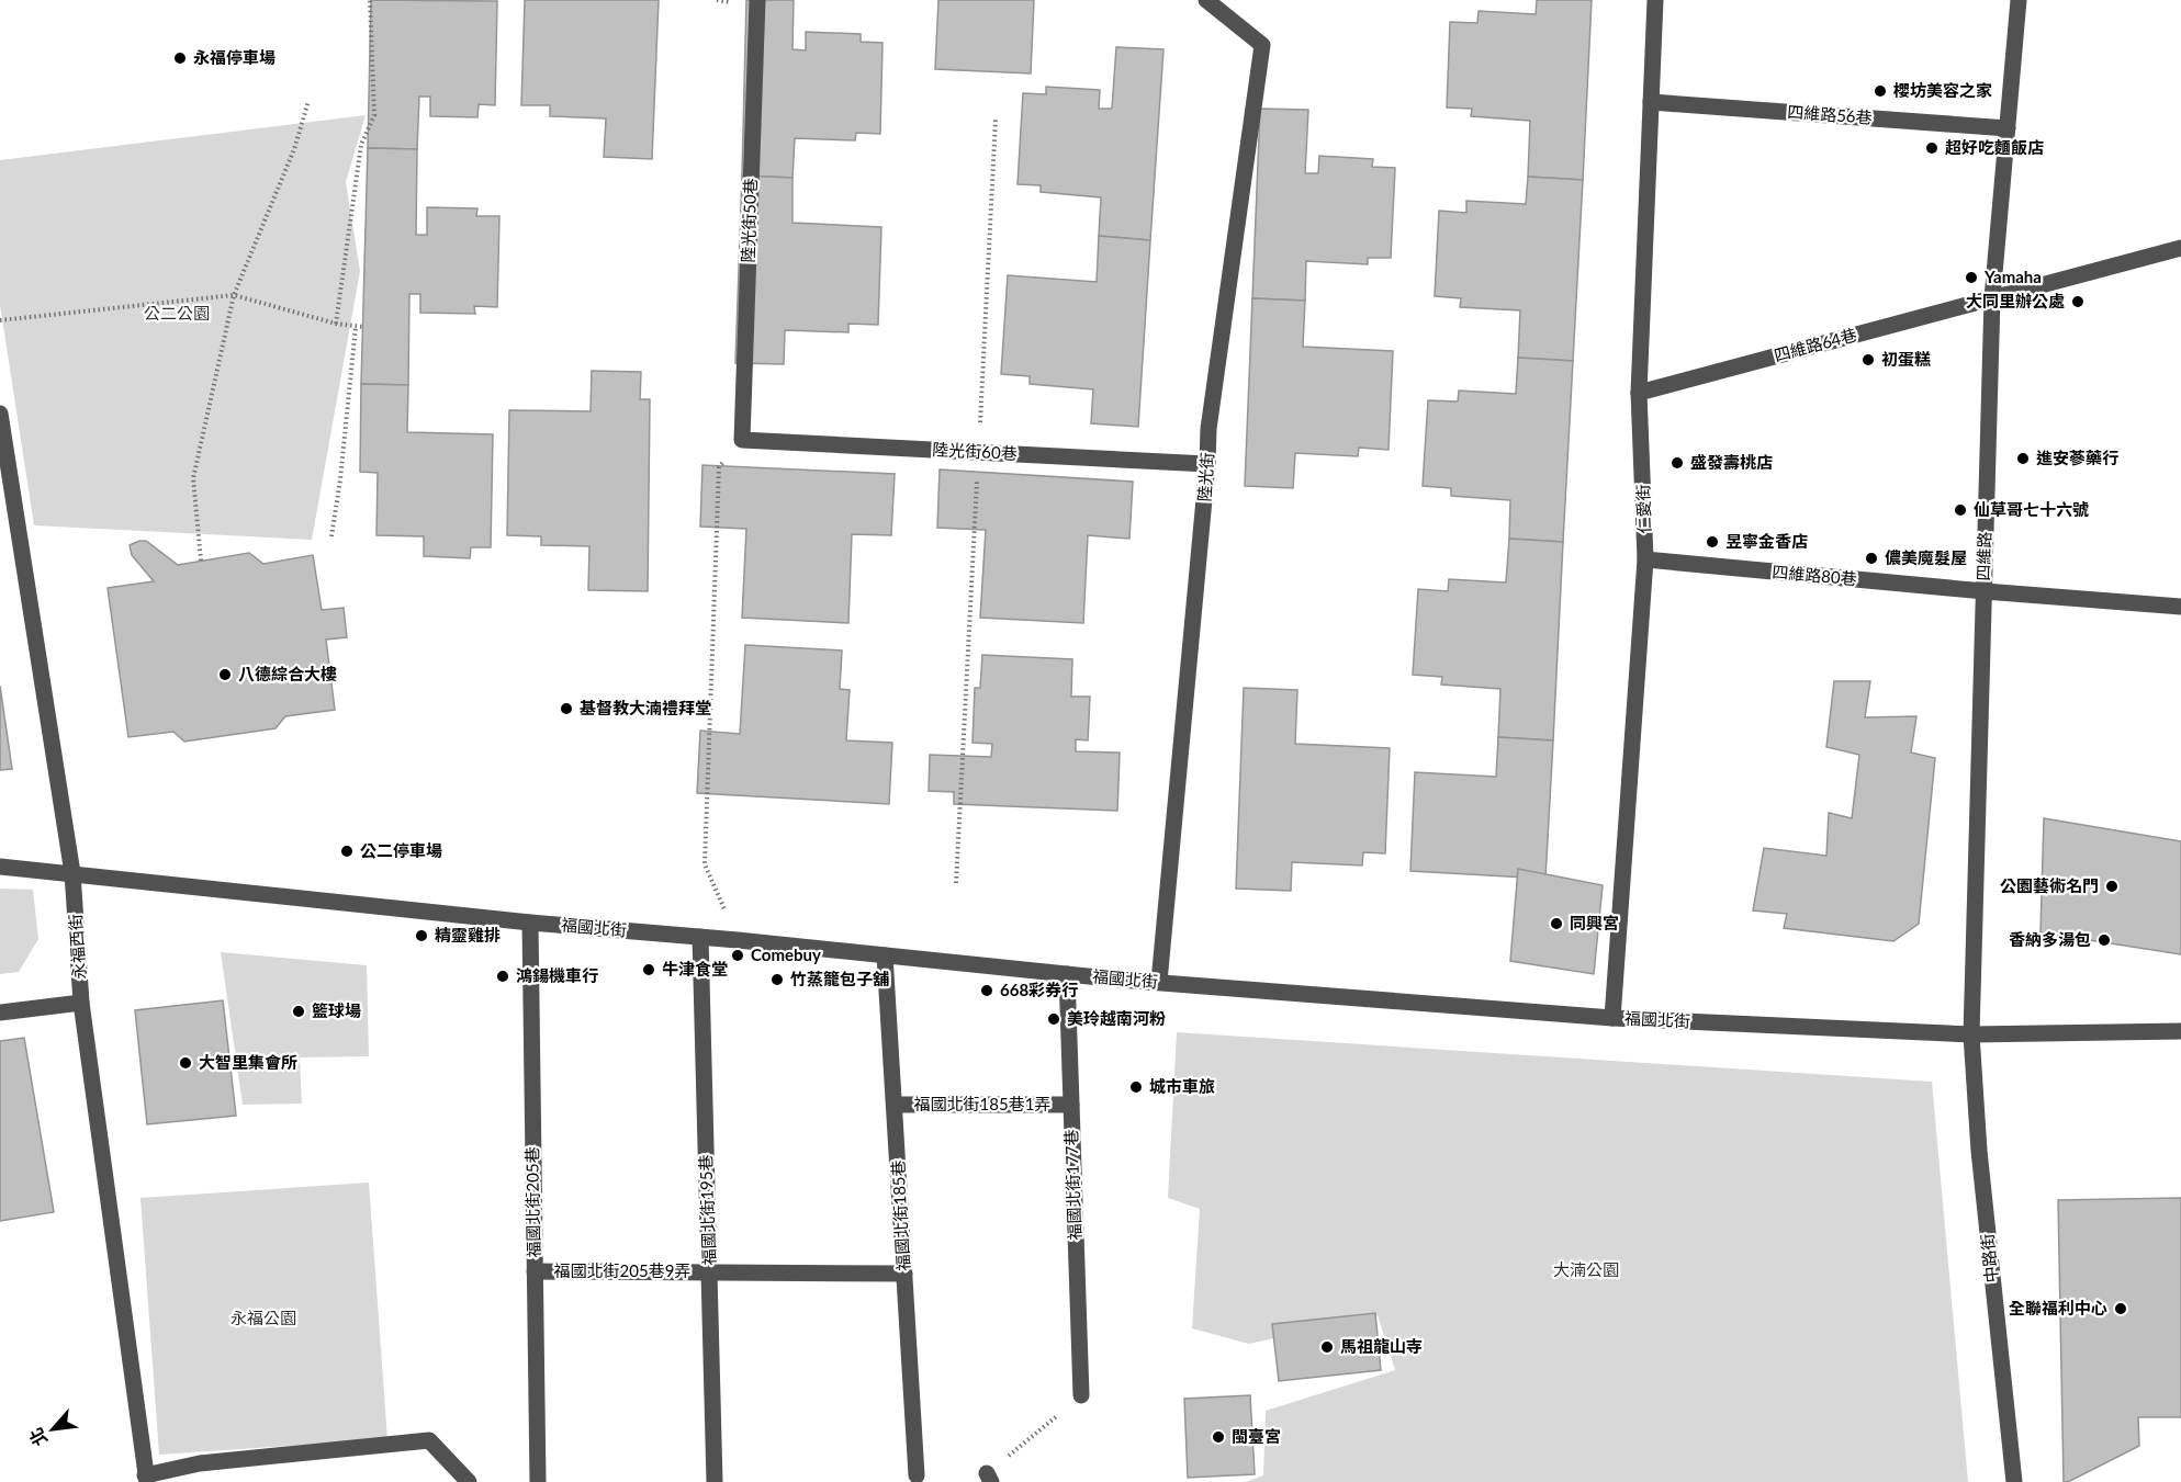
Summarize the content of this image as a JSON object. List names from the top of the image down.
{
  "streets": {
    "street": [
      "四維路56巷",
      "陸光街50巷",
      "四維路64巷",
      "陸光街60巷",
      "陸光街",
      "仁愛街",
      "四維路",
      "四維路80巷",
      "福國北街",
      "永福西街",
      "福國北街185巷1弄",
      "福國北街177巷",
      "福國北街205巷",
      "福國北街195巷",
      "福國北街185巷",
      "中路街",
      "福國北街205巷9弄"
    ]
  },
  "crossings": [
    ["四維路56巷", "仁愛街"],
    ["四維路56巷", "四維路"],
    ["陸光街50巷", "陸光街60巷"],
    ["四維路64巷", "仁愛街"],
    ["四維路64巷", "四維路"],
    ["陸光街60巷", "陸光街"],
    ["陸光街", "福國北街"],
    ["仁愛街", "四維路80巷"],
    ["仁愛街", "福國北街"],
    ["四維路", "四維路80巷"],
    ["四維路", "福國北街"],
    ["四維路", "中路街"],
    ["福國北街", "永福西街"],
    ["福國北街", "福國北街177巷"],
    ["福國北街", "福國北街205巷"],
    ["福國北街", "福國北街195巷"],
    ["福國北街", "福國北街185巷"],
    ["福國北街", "中路街"],
    ["福國北街185巷1弄", "福國北街177巷"],
    ["福國北街185巷1弄", "福國北街185巷"],
    ["福國北街205巷", "福國北街205巷9弄"],
    ["福國北街195巷", "福國北街205巷9弄"],
    ["福國北街185巷", "福國北街205巷9弄"]
  ],
  "parks": ["公二公園", "大湳公園", "永福公園"],
  "places": [
    "永福停車場",
    "櫻坊美容之家",
    "超好吃麵飯店",
    "Yamaha",
    "大同里辦公處",
    "初蛋糕",
    "進安蔘藥行",
    "盛發壽桃店",
    "仙草哥七十六號",
    "昱寧金香店",
    "儂美魔髮屋",
    "八德綜合大樓",
    "基督教大湳禮拜堂",
    "公二停車場",
    "公園藝術名門",
    "同興宮",
    "精靈雞排",
    "香納多湯包",
    "Comebuy",
    "牛津食堂",
    "鴻鍚機車行",
    "竹蒸籠包子舖",
    "668彩券行",
    "籃球場",
    "美玲越南河粉",
    "大智里集會所",
    "城市車旅",
    "全聯福利中心",
    "馬祖龍山寺",
    "閩臺宮"
  ],
  "north": "bottom left"
}
